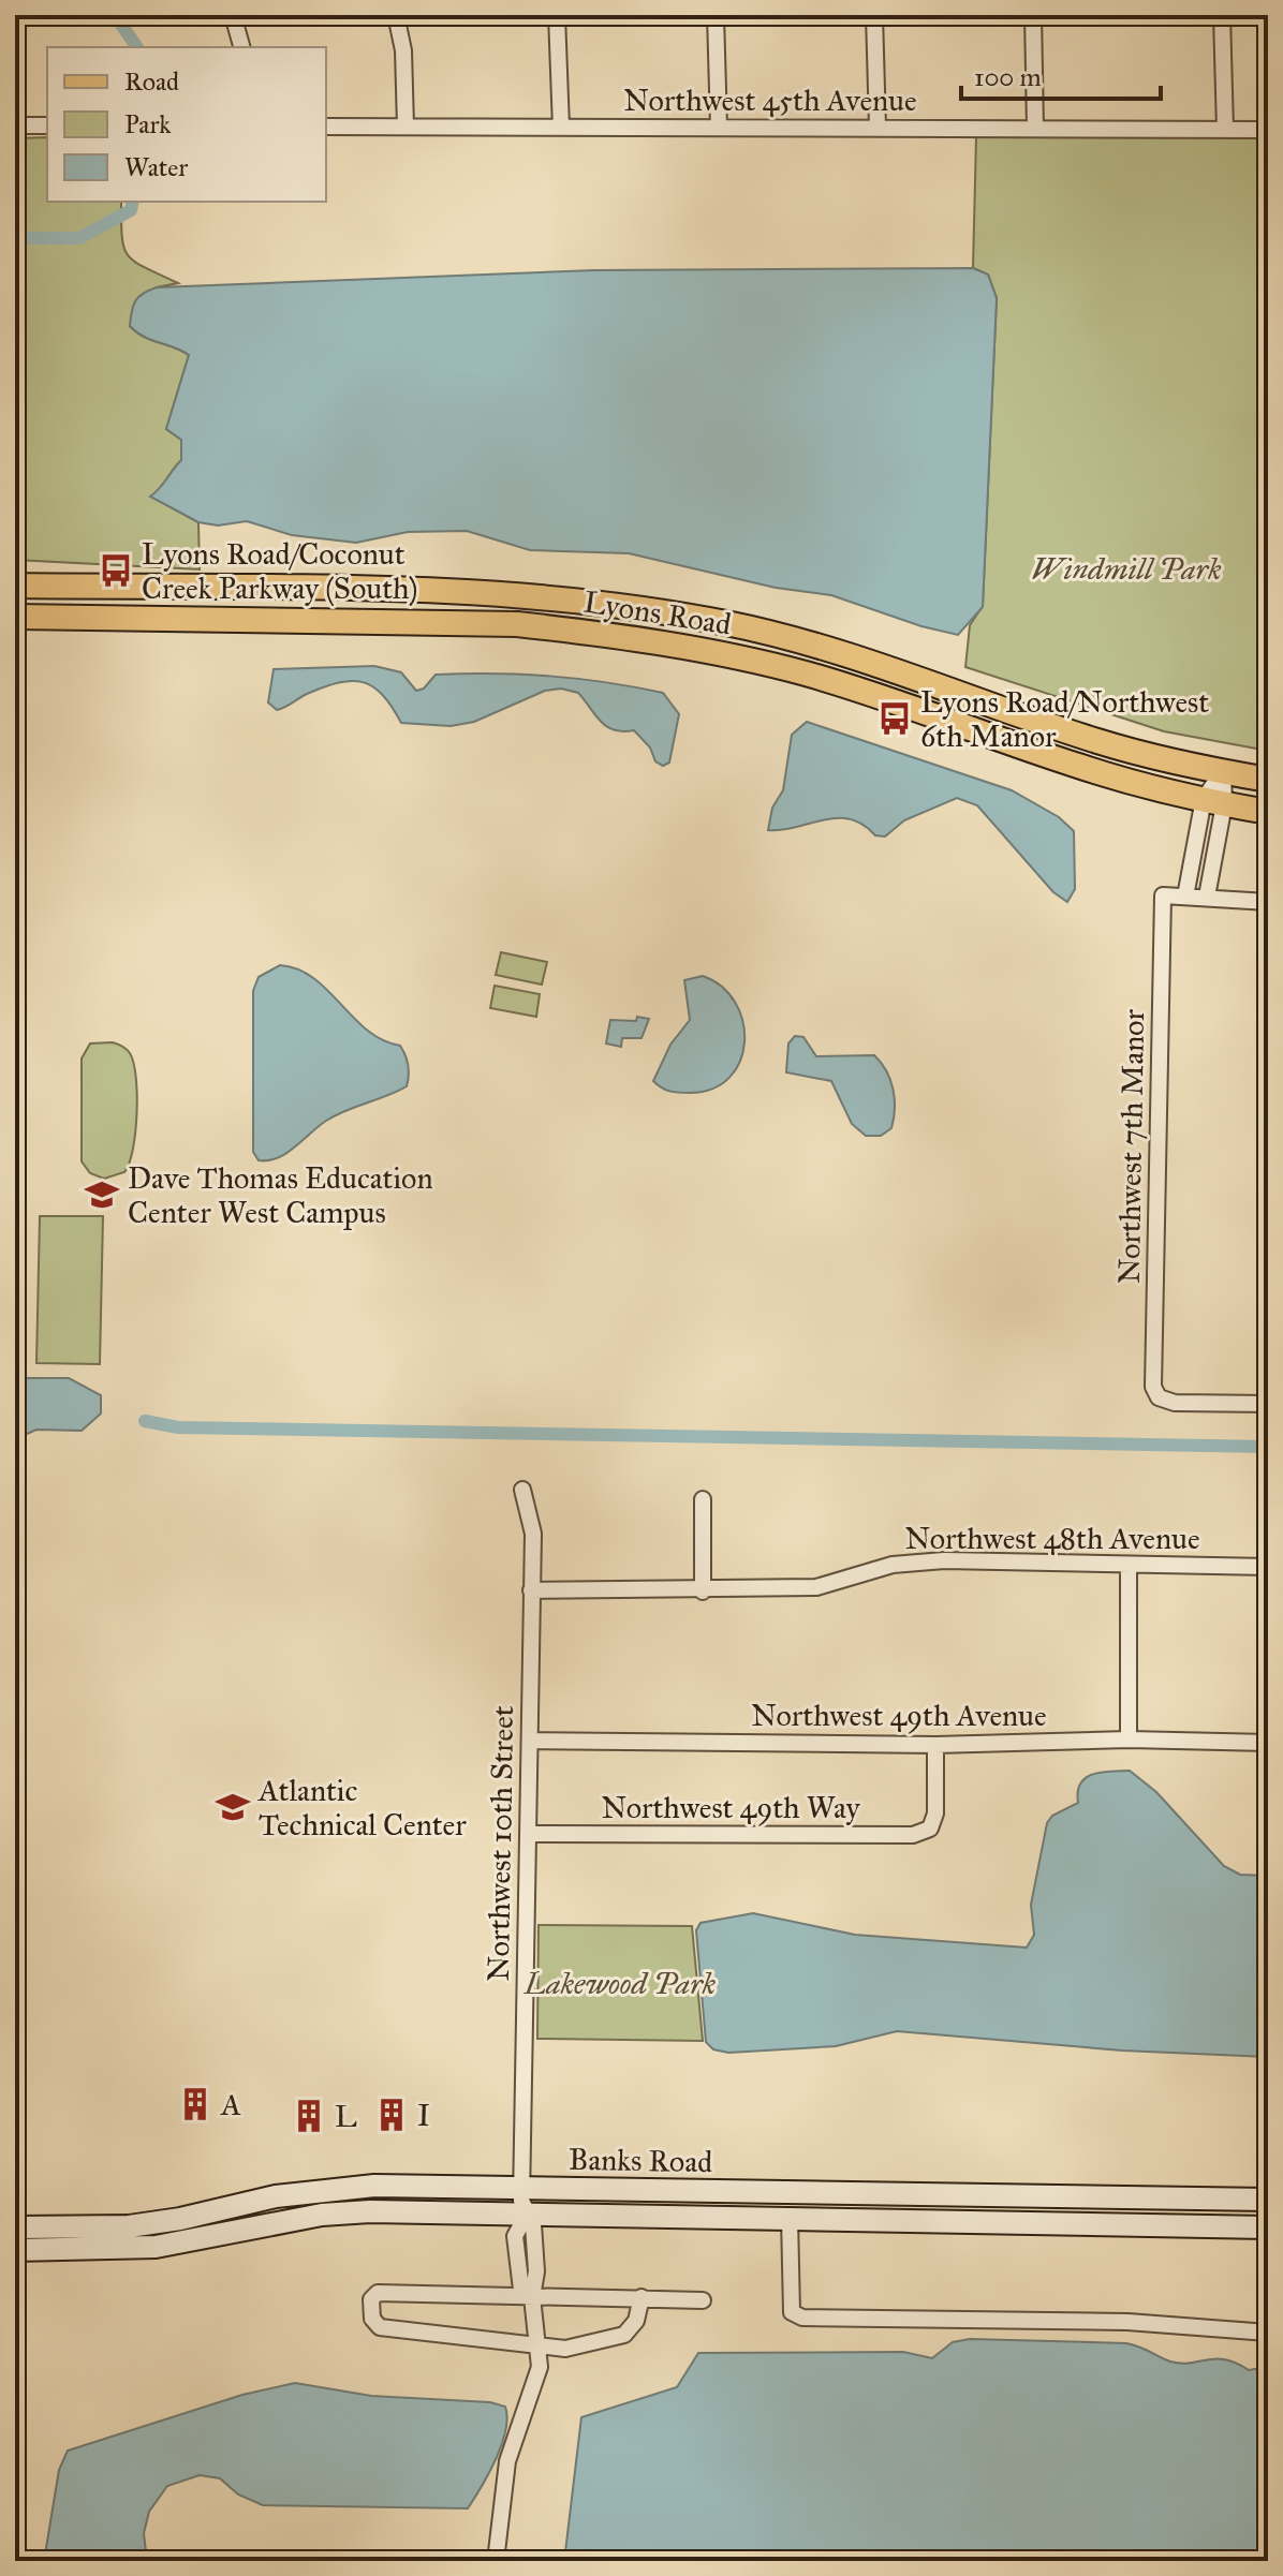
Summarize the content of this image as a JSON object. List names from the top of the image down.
{
  "streets": {
    "main road": ["Lyons Road"],
    "street": [
      "Northwest 45th Avenue",
      "Northwest 7th Manor",
      "Northwest 48th Avenue",
      "Northwest 49th Avenue",
      "Northwest 49th Way",
      "Northwest 10th Street",
      "Banks Road"
    ]
  },
  "crossings": [
    ["Northwest 48th Avenue", "Northwest 10th Street"],
    ["Northwest 49th Avenue", "Northwest 49th Way"],
    ["Northwest 49th Avenue", "Northwest 10th Street"],
    ["Northwest 49th Way", "Northwest 10th Street"],
    ["Northwest 10th Street", "Banks Road"]
  ],
  "parks": ["Windmill Park", "Lakewood Park"],
  "places": {
    "bus stop": ["Lyons Road/Coconut Creek Parkway (South)", "Lyons Road/Northwest 6th Manor"],
    "school or university": ["Dave Thomas Education Center West Campus", "Atlantic Technical Center"],
    "building": ["A", "I", "L"]
  },
  "legend": ["Road", "Park", "Water"],
  "scale_bar": "100 m"
}
